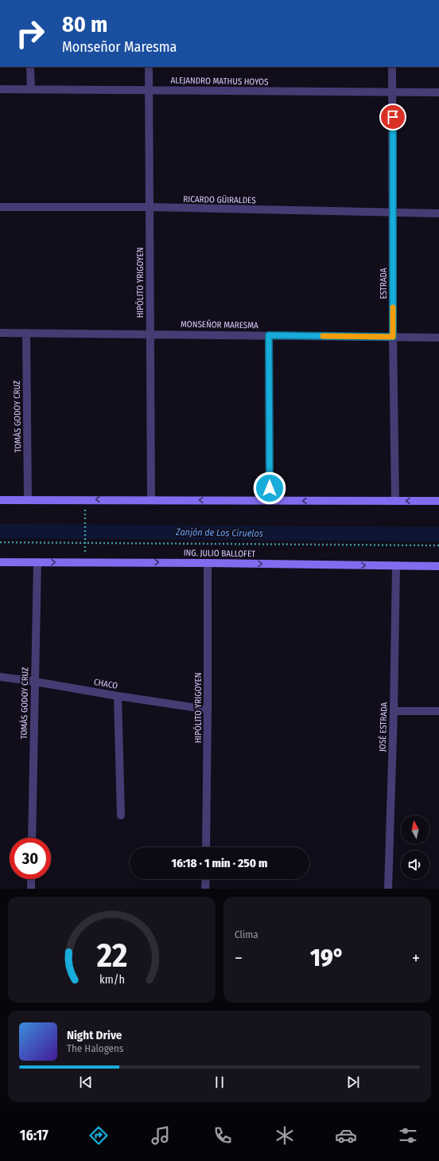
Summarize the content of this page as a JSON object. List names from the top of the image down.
{
  "streets": {
    "street": [
      "ALEJANDRO MATHUS HOYOS",
      "RICARDO GÜIRALDES",
      "HIPÓLITO YRIGOYEN",
      "ESTRADA",
      "MONSEÑOR MARESMA",
      "TOMÁS GODOY CRUZ",
      "ING. JULIO BALLOFET",
      "CHACO",
      "JOSÉ ESTRADA"
    ]
  },
  "crossings": [
    ["ALEJANDRO MATHUS HOYOS", "HIPÓLITO YRIGOYEN"],
    ["ALEJANDRO MATHUS HOYOS", "ESTRADA"],
    ["RICARDO GÜIRALDES", "HIPÓLITO YRIGOYEN"],
    ["RICARDO GÜIRALDES", "ESTRADA"],
    ["HIPÓLITO YRIGOYEN", "MONSEÑOR MARESMA"],
    ["HIPÓLITO YRIGOYEN", "ING. JULIO BALLOFET"],
    ["HIPÓLITO YRIGOYEN", "CHACO"],
    ["ESTRADA", "MONSEÑOR MARESMA"],
    ["MONSEÑOR MARESMA", "TOMÁS GODOY CRUZ"],
    ["TOMÁS GODOY CRUZ", "ING. JULIO BALLOFET"],
    ["TOMÁS GODOY CRUZ", "CHACO"],
    ["ING. JULIO BALLOFET", "JOSÉ ESTRADA"]
  ],
  "water": ["Zanjón de Los Ciruelos"],
  "north": "top",
  "page": {
    "turn": ["80 m", "Monseñor Maresma"],
    "limit": "30",
    "trip": "16:18 · 1 min · 250 m",
    "tile": "Clima",
    "heat": ["−", "19°", "+"],
    "song": ["Night Drive", "The Halogens"],
    "tabs": "16:17",
    "gauge": ["22", "km/h"]
  }
}
